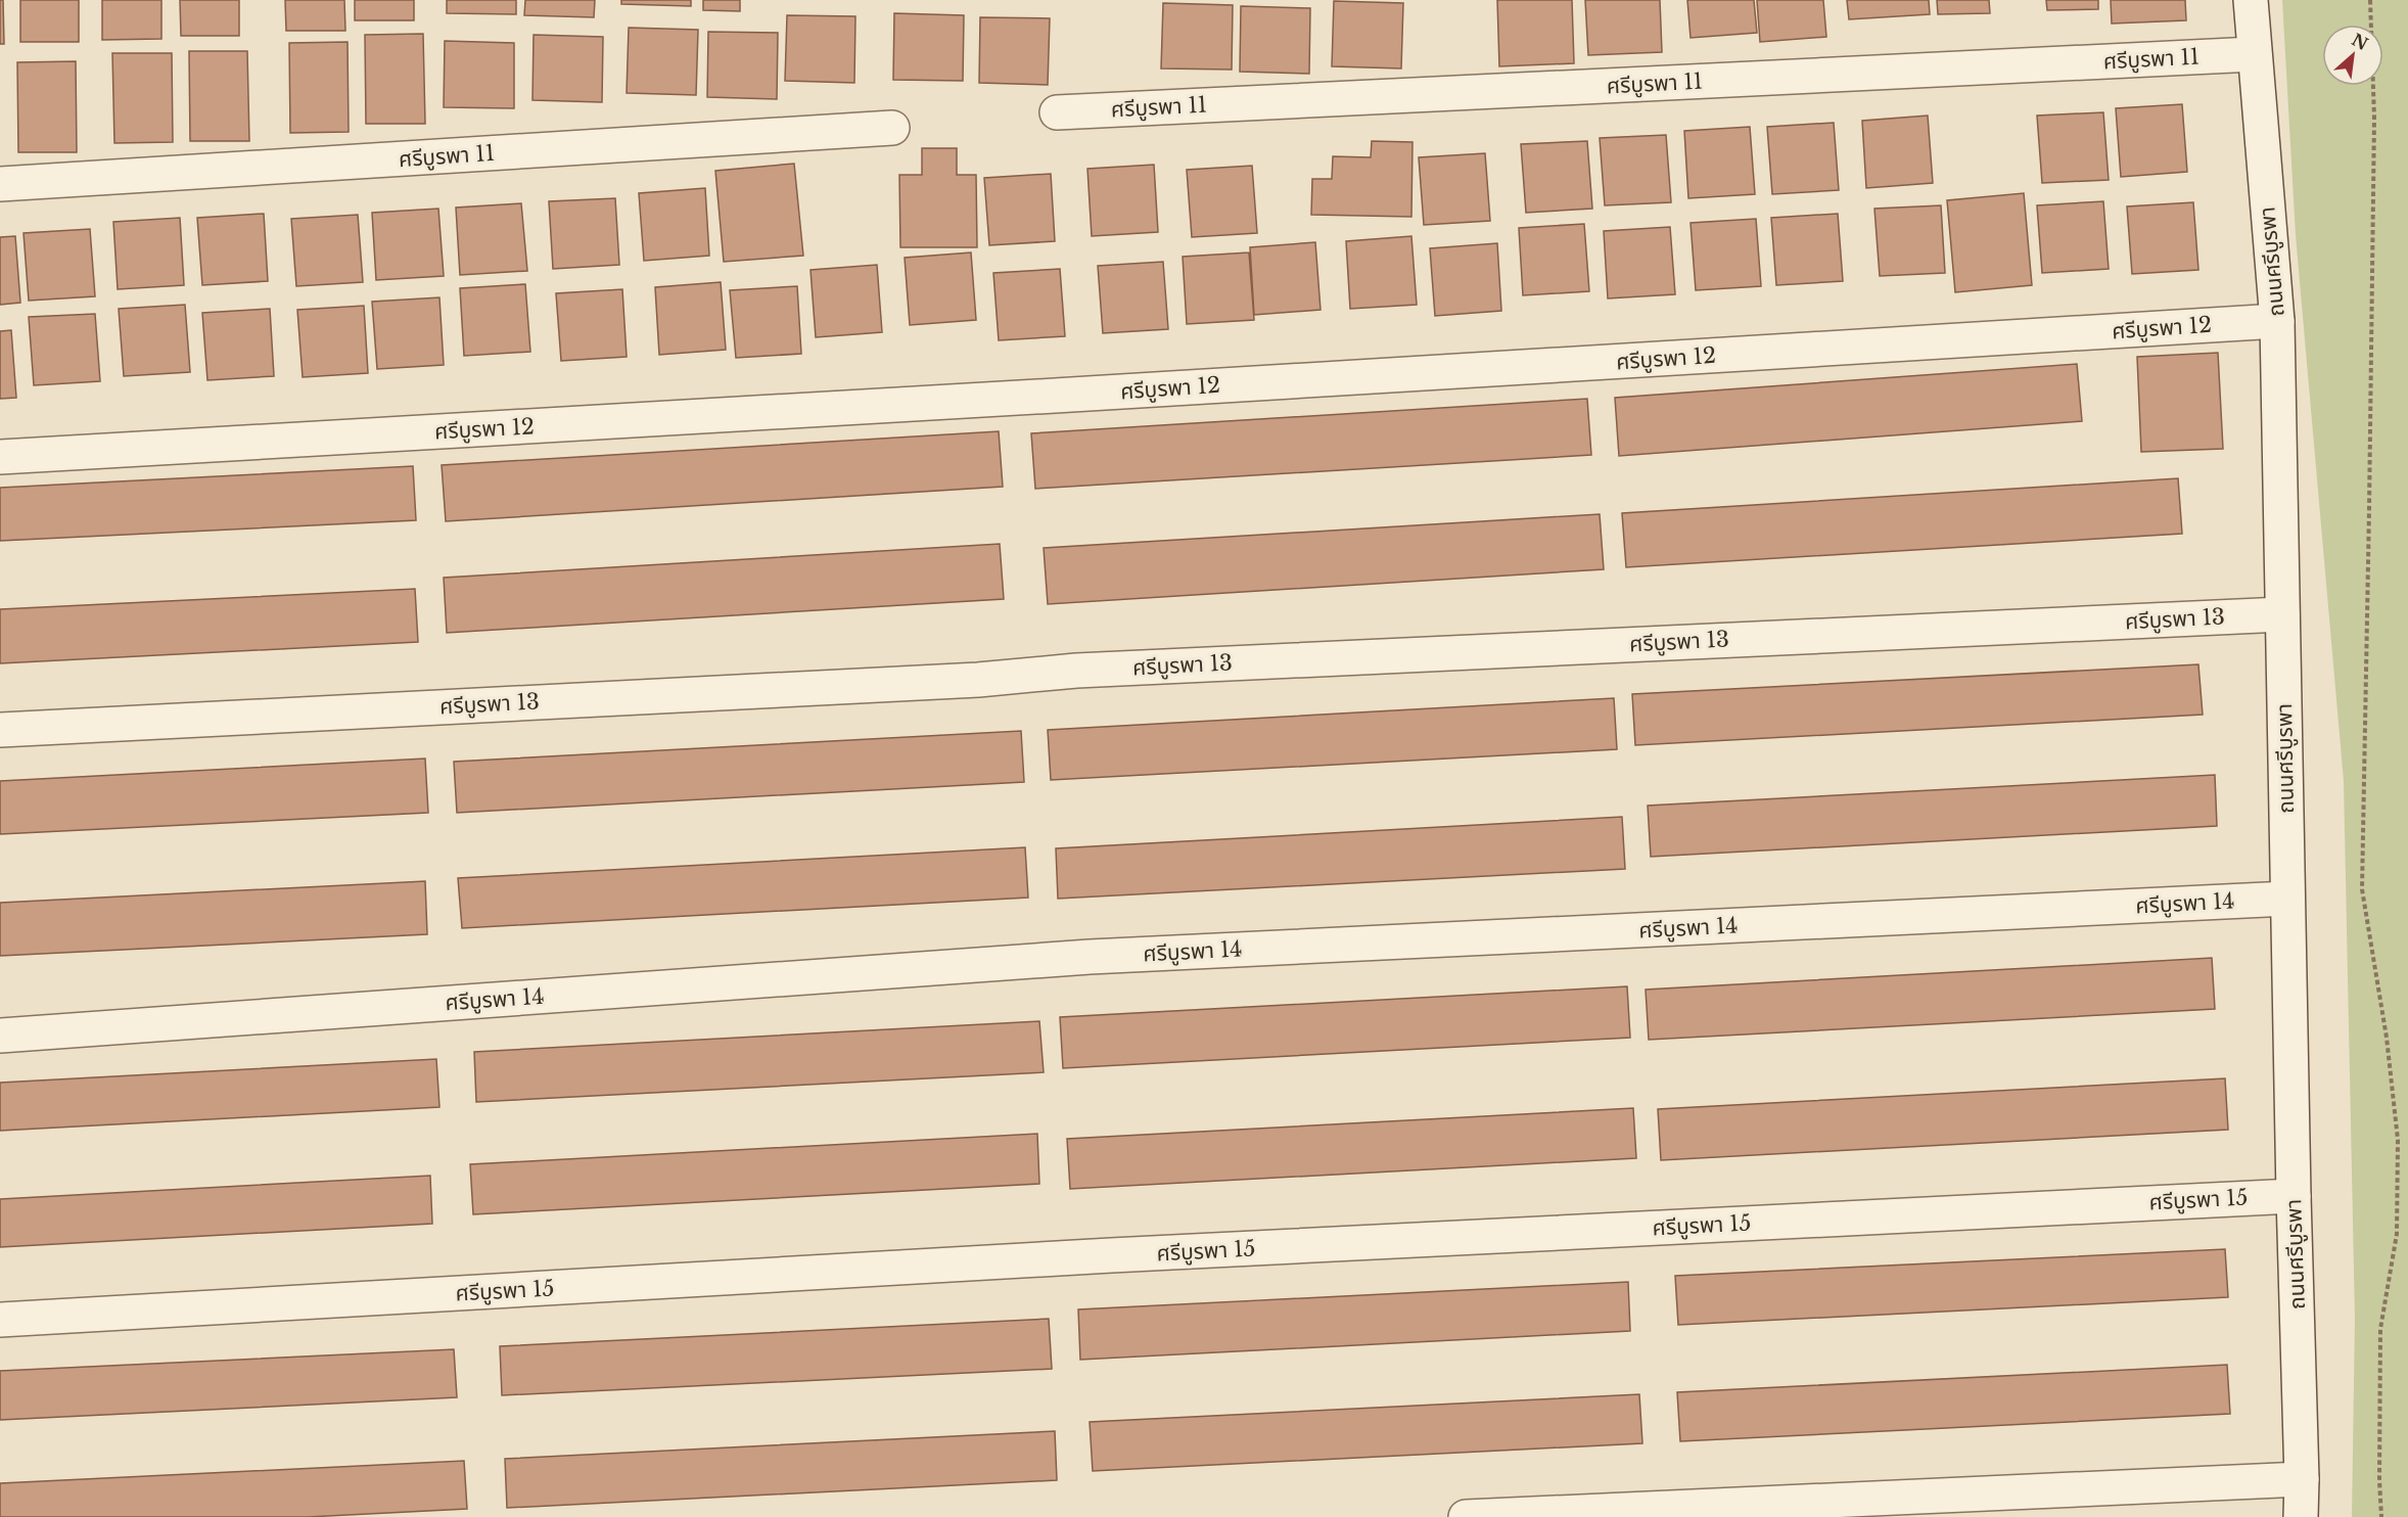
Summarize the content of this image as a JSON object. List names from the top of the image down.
{
  "streets": {
    "street": [
      "ศรีบูรพา 11",
      "ถนนศรีบูรพา",
      "ศรีบูรพา 12",
      "ศรีบูรพา 13",
      "ศรีบูรพา 14",
      "ศรีบูรพา 15"
    ]
  },
  "crossings": [
    ["ศรีบูรพา 11", "ถนนศรีบูรพา"],
    ["ถนนศรีบูรพา", "ศรีบูรพา 12"],
    ["ถนนศรีบูรพา", "ศรีบูรพา 13"],
    ["ถนนศรีบูรพา", "ศรีบูรพา 14"],
    ["ถนนศรีบูรพา", "ศรีบูรพา 15"]
  ],
  "north": "top right"
}
